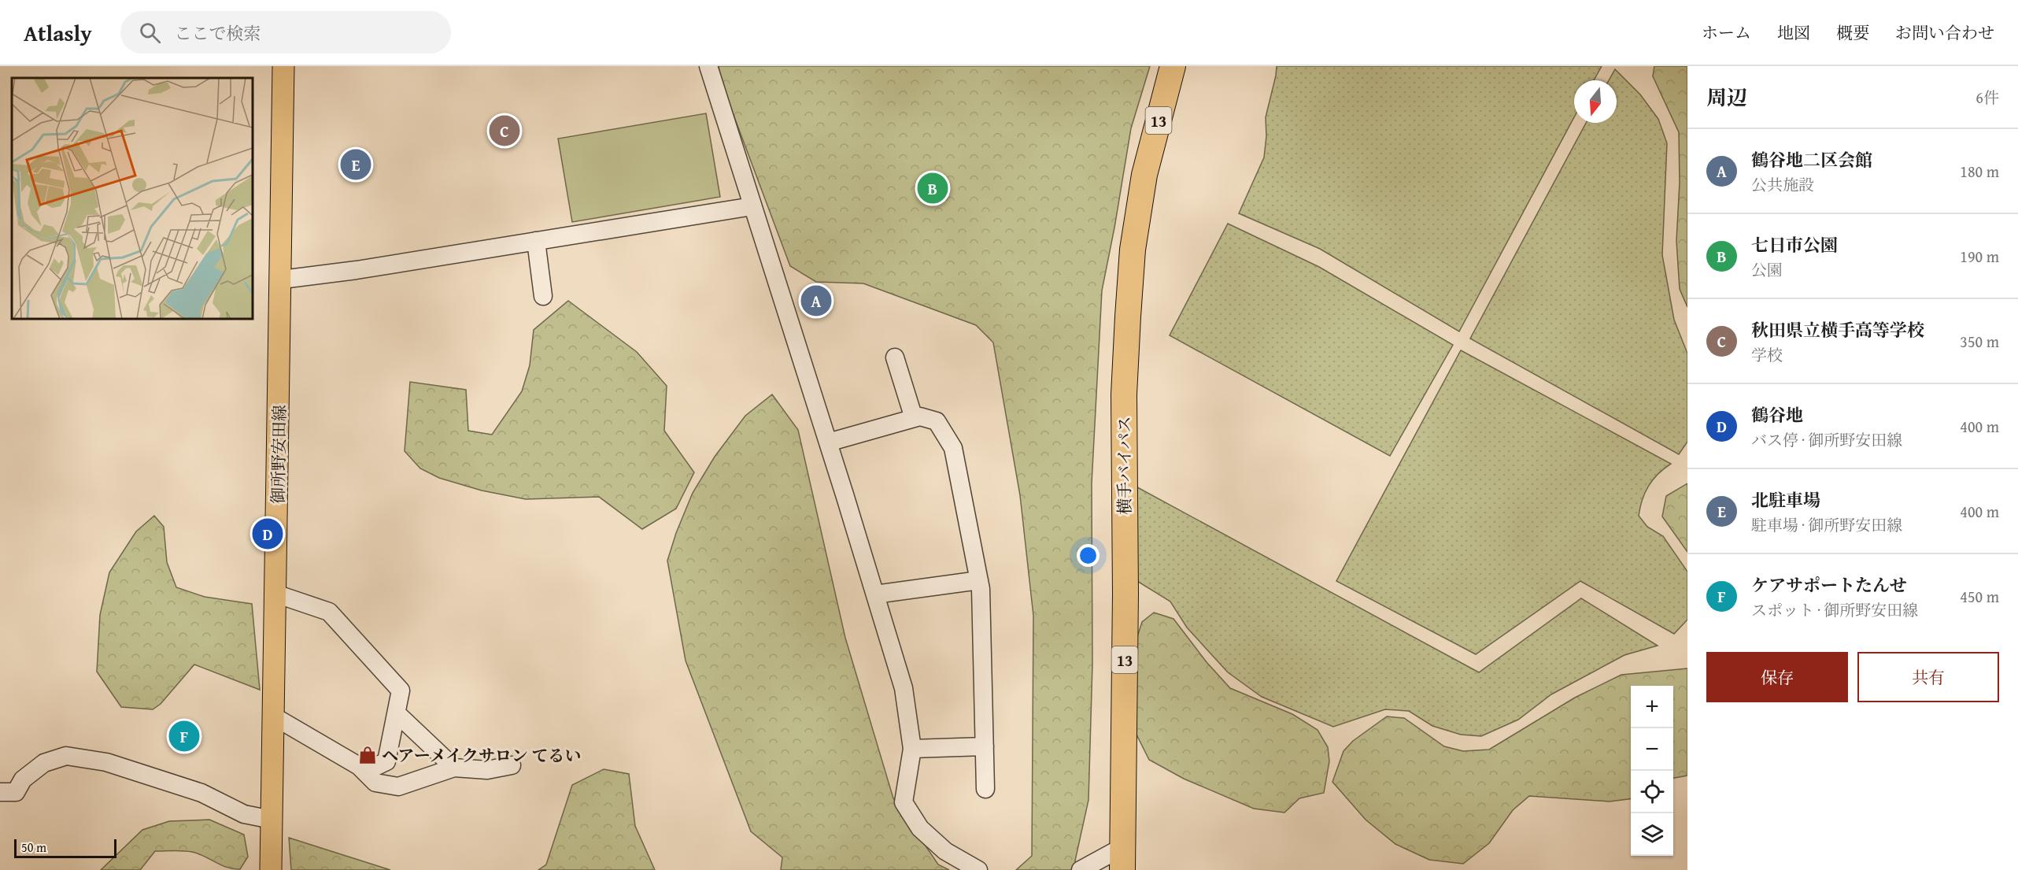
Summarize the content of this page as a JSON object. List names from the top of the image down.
{
  "streets": {
    "highway": ["13", "横手バイパス"],
    "main road": ["御所野安田線"]
  },
  "places": {
    "shop": ["ヘアーメイクサロン てるい"]
  },
  "scale_bar": "50 m",
  "north": "bottom",
  "page": {
    "header": "Atlasly",
    "search": "ここで検索",
    "nav": [
      "ホーム",
      "地図",
      "概要",
      "お問い合わせ"
    ],
    "heading": ["周辺", "6件"],
    "pins": [
      "C",
      "E",
      "B",
      "A",
      "D",
      "F"
    ],
    "list": [
      {
        "mark": "A",
        "name": "鶴谷地二区会館",
        "note": "公共施設",
        "value": "180 m"
      },
      {
        "mark": "B",
        "name": "七日市公園",
        "note": "公園",
        "value": "190 m"
      },
      {
        "mark": "C",
        "name": "秋田県立横手高等学校",
        "note": "学校",
        "value": "350 m"
      },
      {
        "mark": "D",
        "name": "鶴谷地",
        "note": "バス停 · 御所野安田線",
        "value": "400 m"
      },
      {
        "mark": "E",
        "name": "北駐車場",
        "note": "駐車場 · 御所野安田線",
        "value": "400 m"
      },
      {
        "mark": "F",
        "name": "ケアサポートたんせ",
        "note": "スポット · 御所野安田線",
        "value": "450 m"
      }
    ],
    "buttons": ["保存", "共有"],
    "map_buttons": ["+", "−"],
    "scale": "50 m"
  }
}
